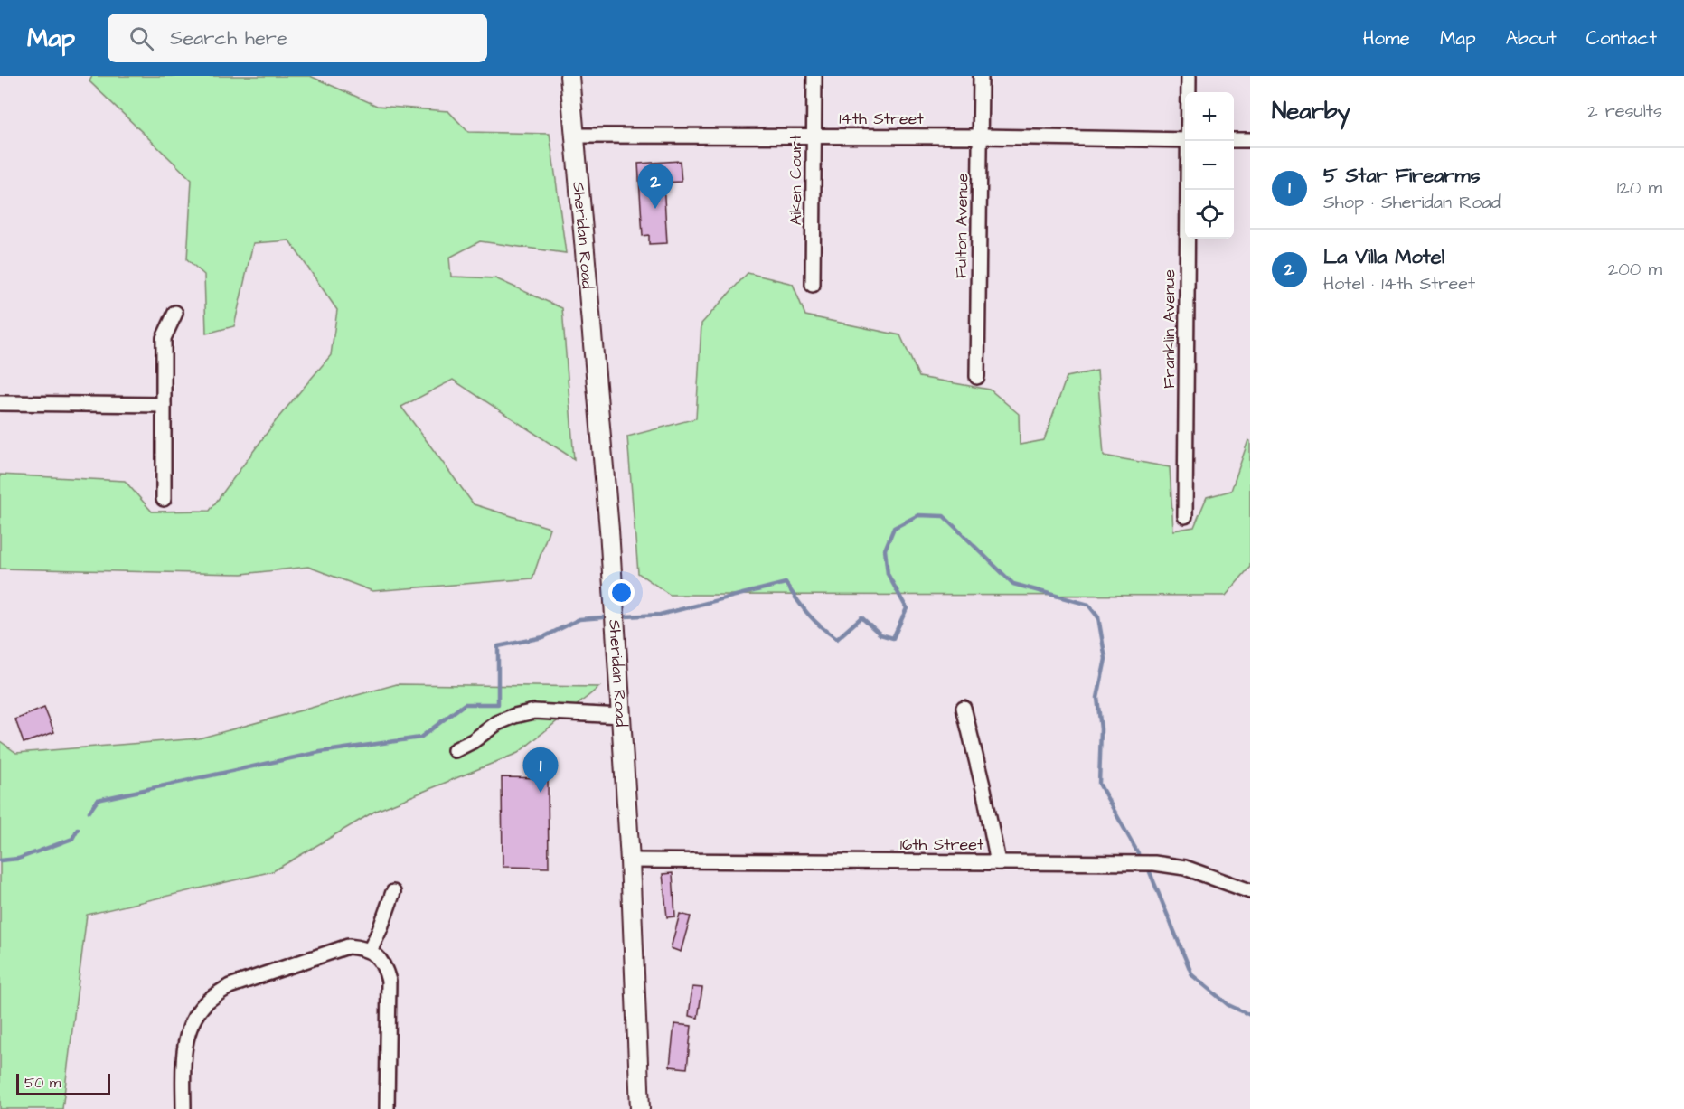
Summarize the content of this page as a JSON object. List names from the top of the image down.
{
  "streets": {
    "main road": ["Sheridan Road"],
    "street": [
      "14th Street",
      "Aiken Court",
      "Fulton Avenue",
      "Franklin Avenue",
      "16th Street"
    ]
  },
  "crossings": [
    ["14th Street", "Aiken Court"],
    ["14th Street", "Fulton Avenue"],
    ["14th Street", "Sheridan Road"],
    ["Sheridan Road", "16th Street"]
  ],
  "scale_bar": "50 m",
  "page": {
    "header": "Map",
    "search": "Search here",
    "nav": [
      "Home",
      "Map",
      "About",
      "Contact"
    ],
    "heading": ["Nearby", "2 results"],
    "map_buttons": ["+", "−"],
    "list": [
      {
        "mark": "1",
        "name": "5 Star Firearms",
        "note": "Shop · Sheridan Road",
        "value": "120 m"
      },
      {
        "mark": "2",
        "name": "La Villa Motel",
        "note": "Hotel · 14th Street",
        "value": "200 m"
      }
    ],
    "pins": ["2", "1"],
    "scale": "50 m"
  }
}
